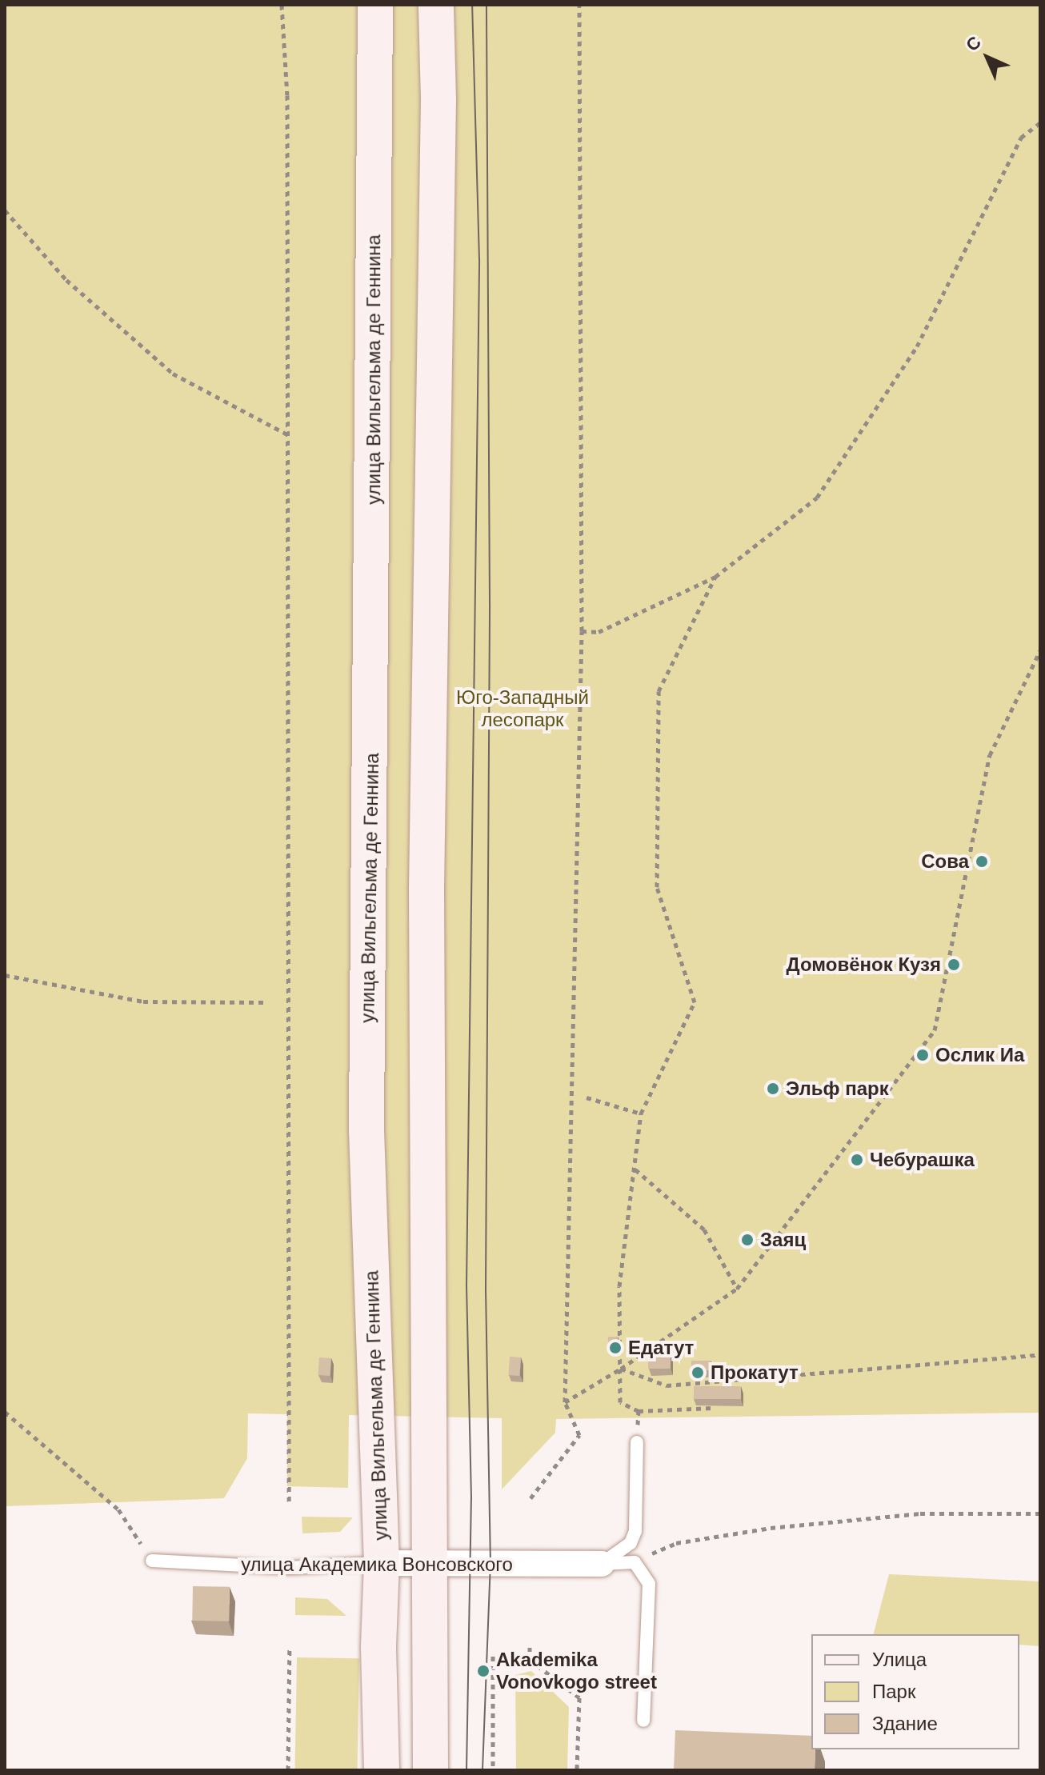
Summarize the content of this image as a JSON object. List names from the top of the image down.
{
  "streets": {
    "main road": ["улица Вильгельма де Геннина"],
    "street": ["улица Академика Вонсовского"]
  },
  "crossings": [
    ["улица Вильгельма де Геннина", "улица Академика Вонсовского"]
  ],
  "parks": ["Юго-Западный лесопарк"],
  "places": [
    "Сова",
    "Домовёнок Кузя",
    "Ослик Иа",
    "Эльф парк",
    "Чебурашка",
    "Заяц",
    "Едатут",
    "Прокатут",
    "Akademika Vonovkogo street"
  ],
  "legend": ["Улица", "Парк", "Здание"],
  "north": "top left"
}
